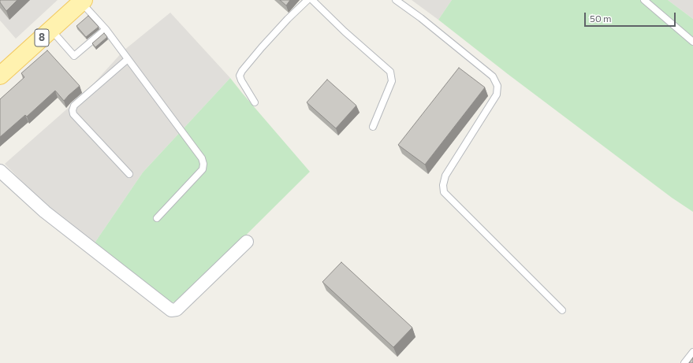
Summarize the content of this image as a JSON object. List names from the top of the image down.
{
  "streets": {
    "main road": ["8"]
  },
  "scale_bar": "50 m"
}
